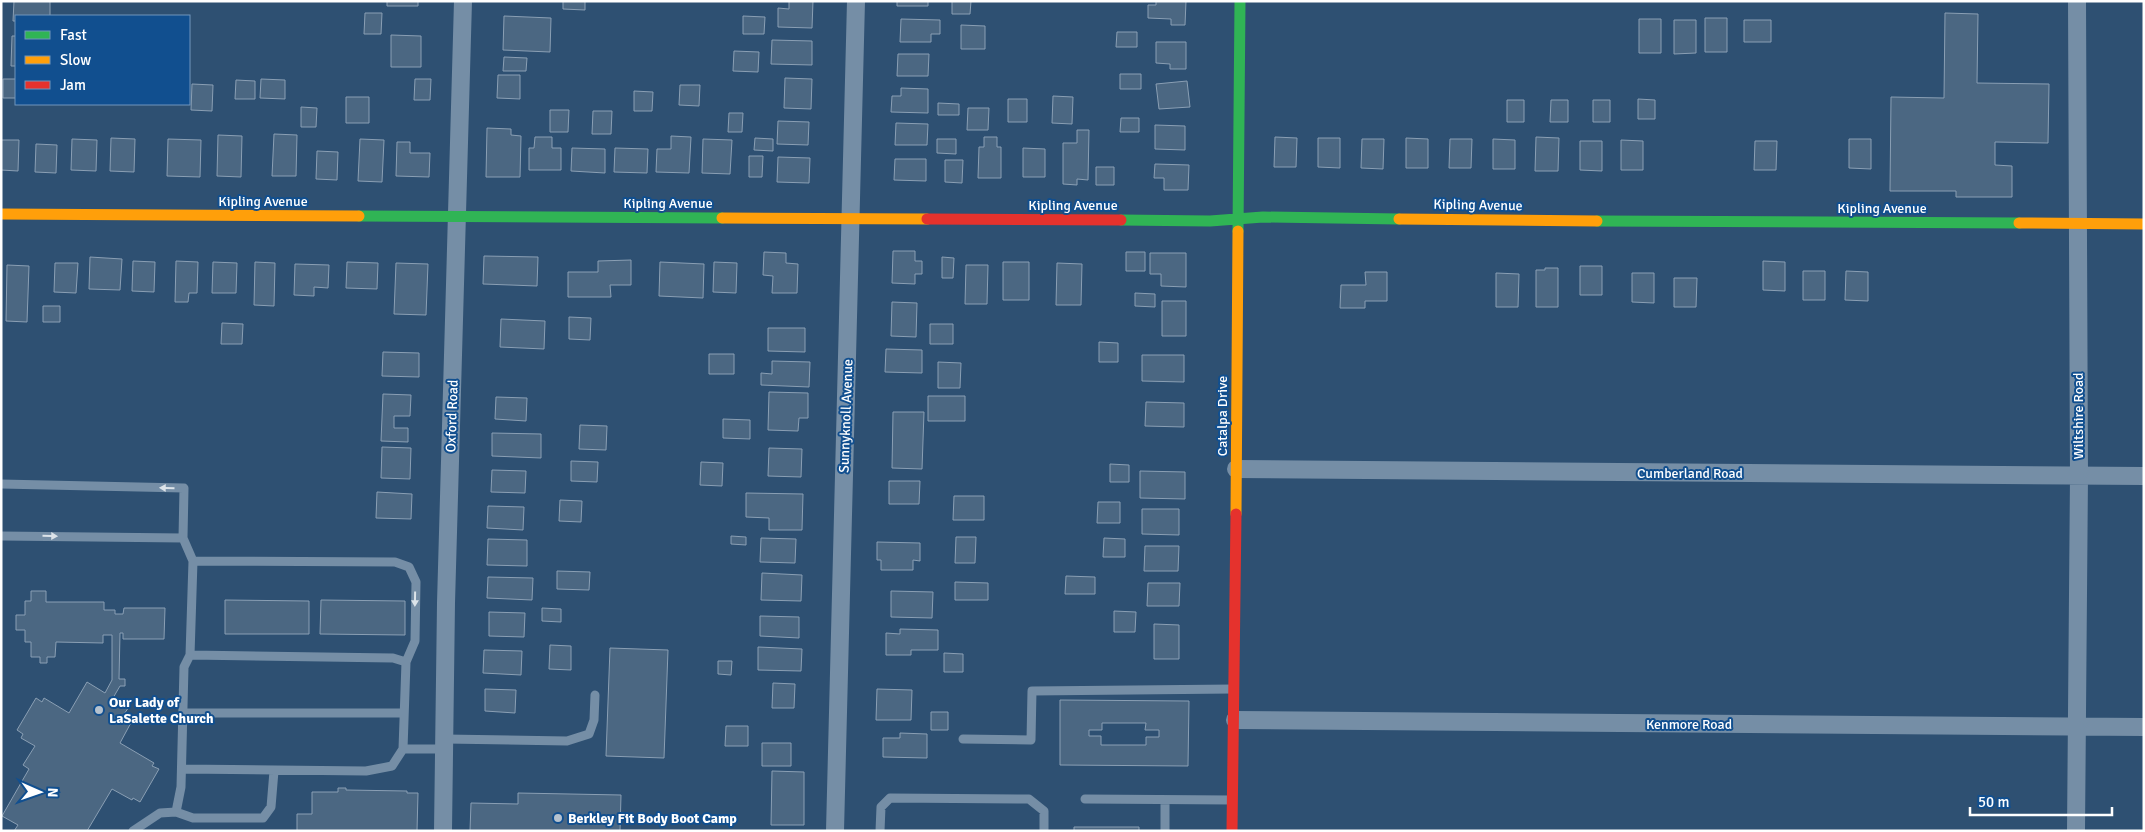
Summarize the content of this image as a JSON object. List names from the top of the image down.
{
  "streets": {
    "street": [
      "Kipling Avenue",
      "Oxford Road",
      "Sunnyknoll Avenue",
      "Catalpa Drive",
      "Wiltshire Road",
      "Cumberland Road",
      "Kenmore Road"
    ]
  },
  "crossings": [
    ["Kipling Avenue", "Oxford Road"],
    ["Kipling Avenue", "Sunnyknoll Avenue"],
    ["Kipling Avenue", "Catalpa Drive"],
    ["Kipling Avenue", "Wiltshire Road"],
    ["Catalpa Drive", "Cumberland Road"],
    ["Catalpa Drive", "Kenmore Road"],
    ["Wiltshire Road", "Cumberland Road"],
    ["Wiltshire Road", "Kenmore Road"]
  ],
  "places": ["Our Lady of LaSalette Church", "Berkley Fit Body Boot Camp"],
  "legend": ["Fast", "Slow", "Jam"],
  "scale_bar": "50 m",
  "north": "right"
}
